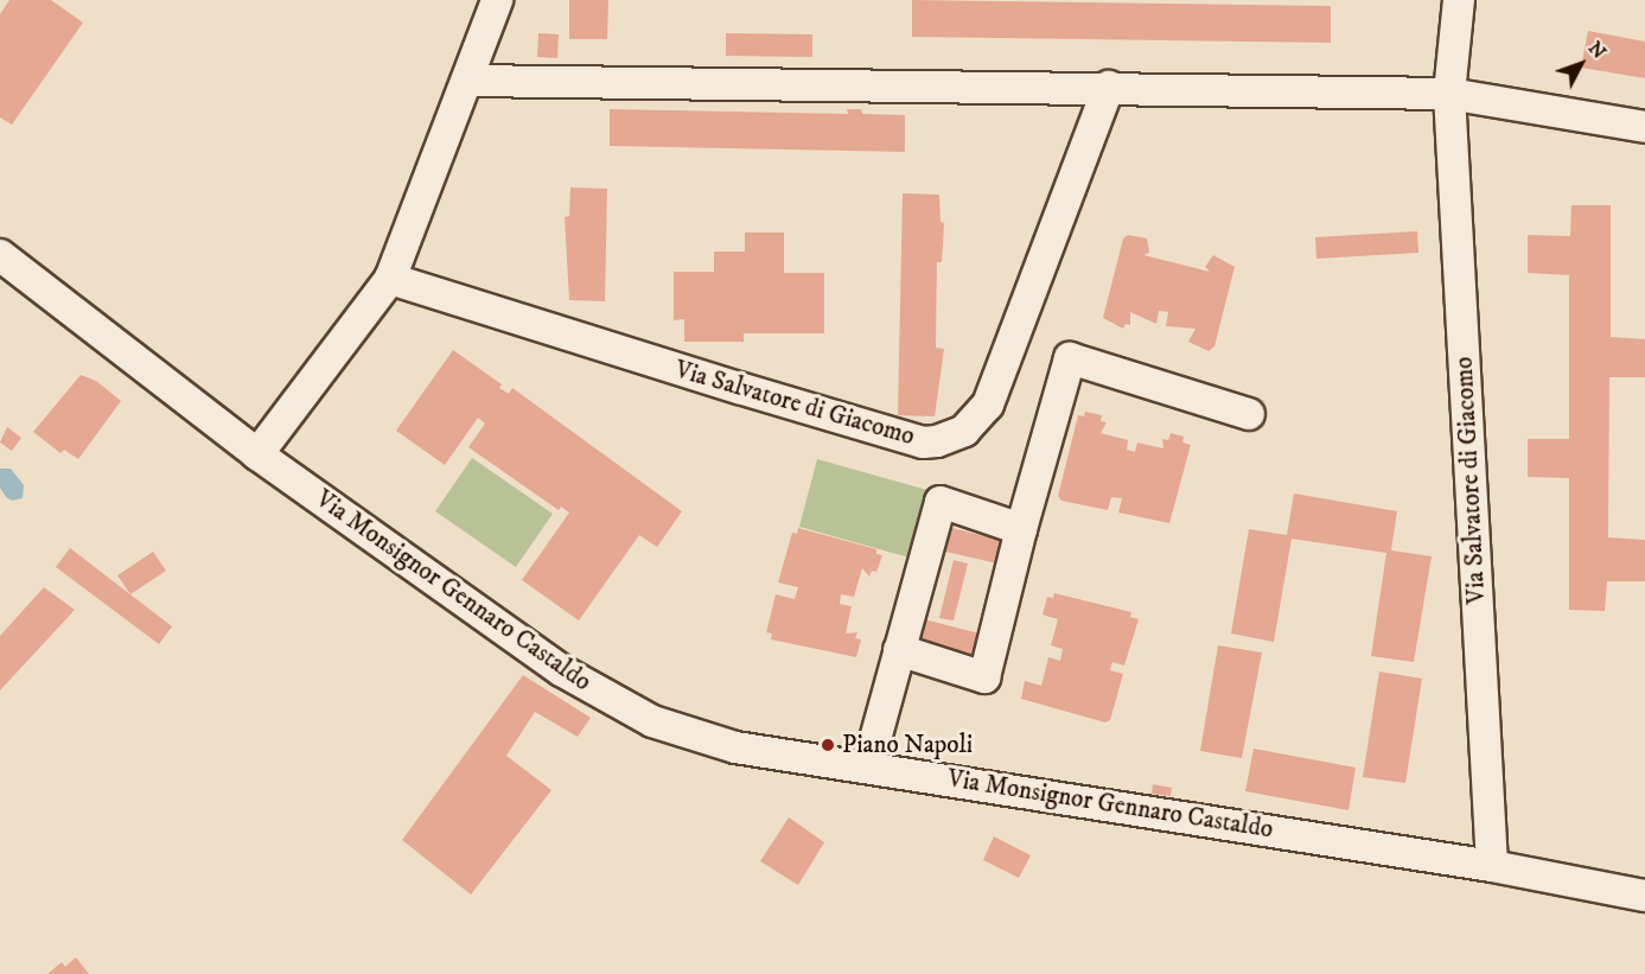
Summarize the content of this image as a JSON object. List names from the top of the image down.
{
  "streets": {
    "street": ["Via Salvatore di Giacomo", "Via Monsignor Gennaro Castaldo"]
  },
  "crossings": [
    ["Via Salvatore di Giacomo", "Via Monsignor Gennaro Castaldo"]
  ],
  "places": ["Piano Napoli"],
  "north": "top right"
}
